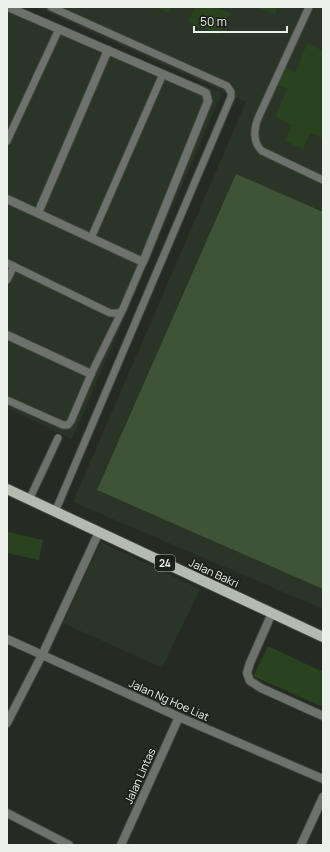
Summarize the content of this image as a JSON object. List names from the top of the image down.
{
  "streets": {
    "main road": ["24", "Jalan Bakri"],
    "street": ["Jalan Ng Hoe Liat", "Jalan Lintas"]
  },
  "crossings": [
    ["Jalan Ng Hoe Liat", "Jalan Lintas"]
  ],
  "scale_bar": "50 m"
}
